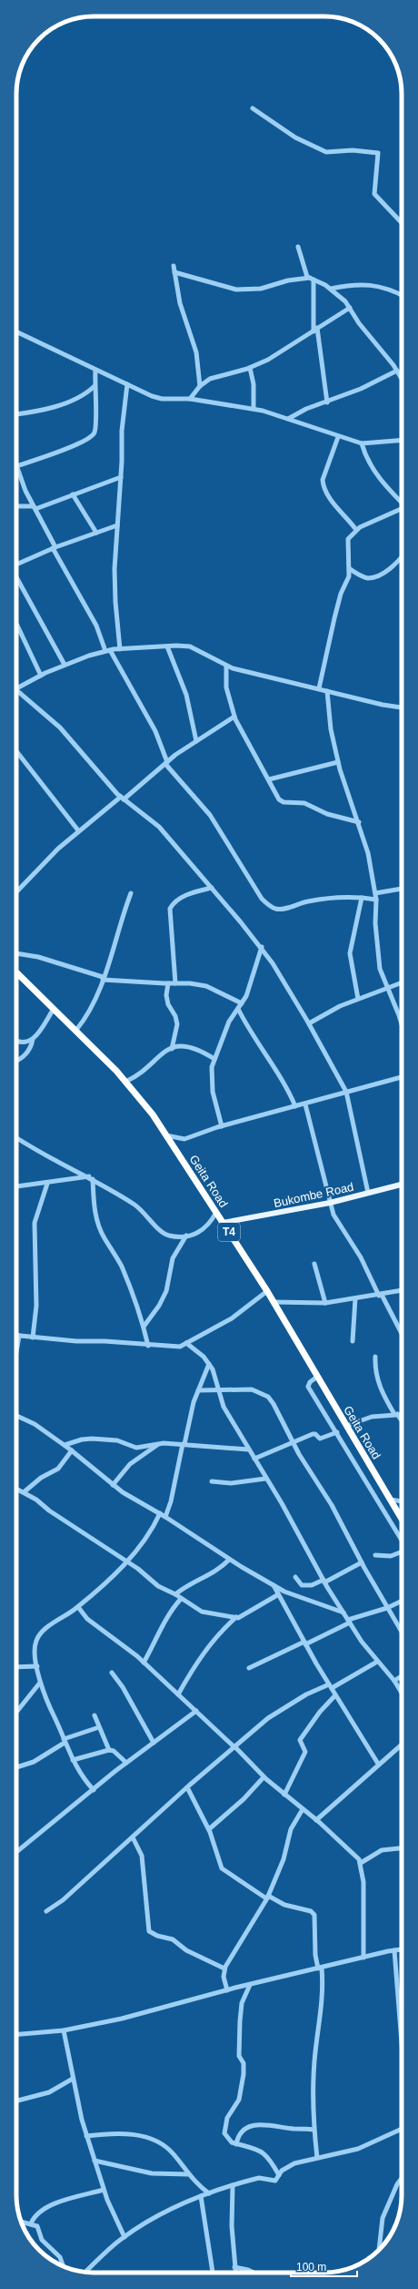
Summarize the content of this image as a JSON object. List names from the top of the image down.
{
  "streets": {
    "highway": ["Geita Road", "T4"],
    "main road": ["Bukombe Road"]
  },
  "crossings": [
    ["Geita Road", "Bukombe Road"]
  ],
  "scale_bar": "100 m"
}
